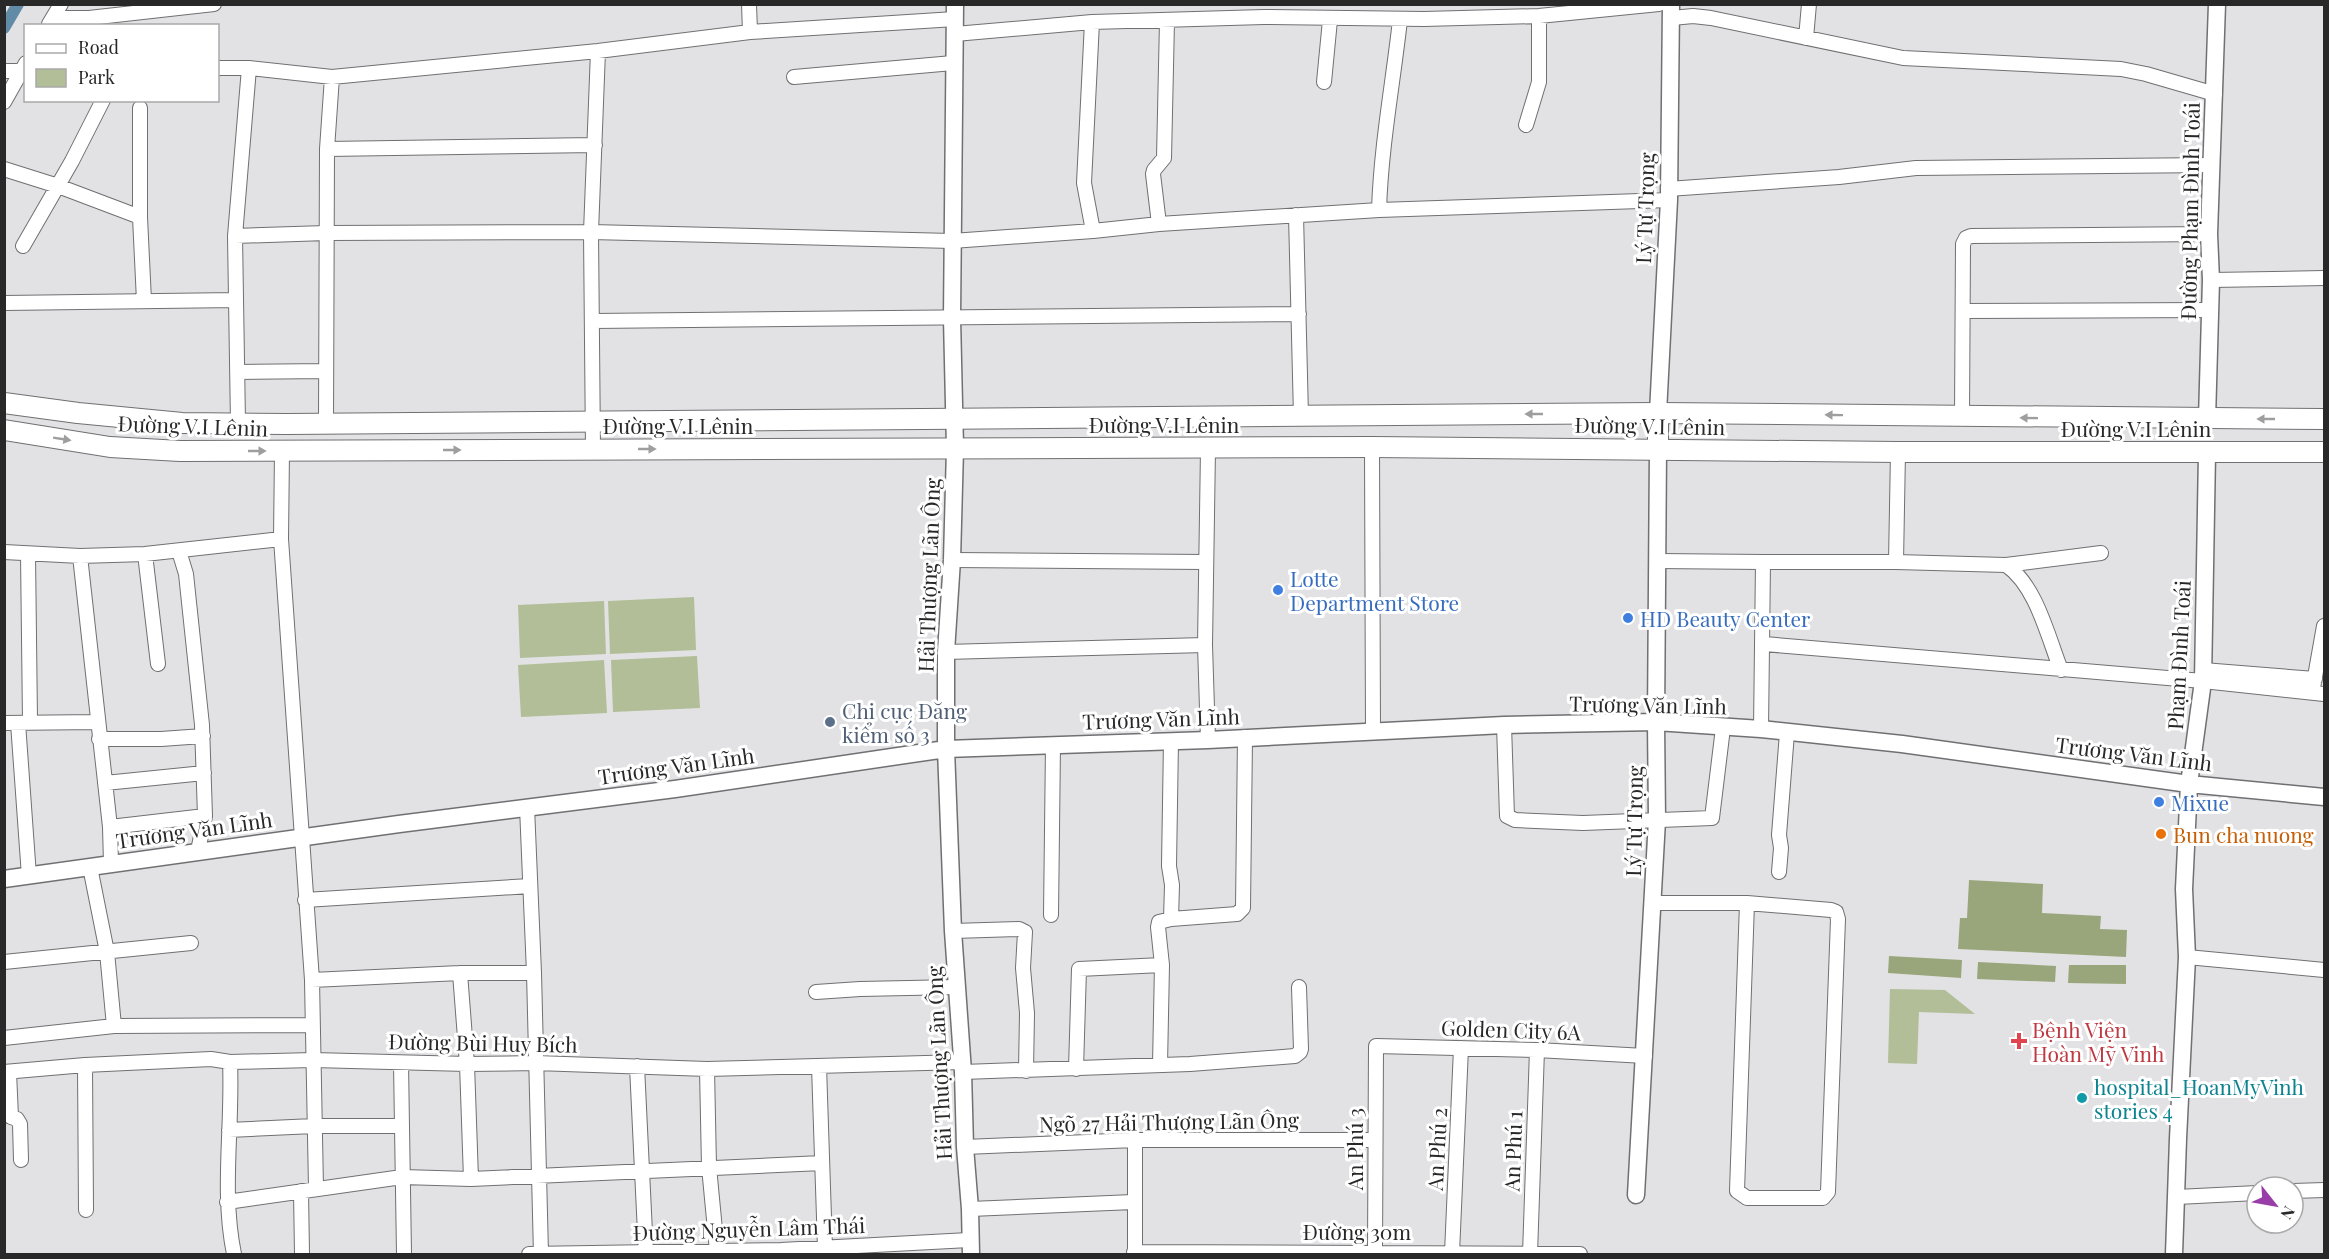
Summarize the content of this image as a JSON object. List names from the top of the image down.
{
  "streets": {
    "main road": ["Đường V.I Lênin"],
    "street": [
      "Lý Tự Trọng",
      "Đường Phạm Đình Toái",
      "Hải Thượng Lãn Ông",
      "Phạm Đình Toái",
      "Trương Văn Lĩnh",
      "Golden City 6A",
      "Đường Bùi Huy Bích",
      "Ngõ 27 Hải Thượng Lãn Ông",
      "An Phú 3",
      "An Phú 2",
      "An Phú 1",
      "Đường Nguyễn Lâm Thái",
      "Đường 30m"
    ]
  },
  "crossings": [
    ["Lý Tự Trọng", "Đường V.I Lênin"],
    ["Lý Tự Trọng", "Trương Văn Lĩnh"],
    ["Lý Tự Trọng", "Golden City 6A"],
    ["Đường Phạm Đình Toái", "Đường V.I Lênin"],
    ["Đường V.I Lênin", "Hải Thượng Lãn Ông"],
    ["Đường V.I Lênin", "Phạm Đình Toái"],
    ["Hải Thượng Lãn Ông", "Trương Văn Lĩnh"],
    ["Hải Thượng Lãn Ông", "Đường Bùi Huy Bích"],
    ["Hải Thượng Lãn Ông", "Ngõ 27 Hải Thượng Lãn Ông"],
    ["Hải Thượng Lãn Ông", "Đường Nguyễn Lâm Thái"],
    ["Phạm Đình Toái", "Trương Văn Lĩnh"],
    ["Golden City 6A", "An Phú 3"],
    ["Golden City 6A", "An Phú 2"],
    ["Golden City 6A", "An Phú 1"],
    ["Ngõ 27 Hải Thượng Lãn Ông", "An Phú 3"],
    ["An Phú 3", "Đường 30m"],
    ["An Phú 2", "Đường 30m"],
    ["An Phú 1", "Đường 30m"]
  ],
  "places": {
    "other": [
      "Lotte Department Store",
      "HD Beauty Center",
      "Chi cục Đăng kiểm số 3",
      "Mixue",
      "Bun cha nuong",
      "hospital_HoanMyVinh stories 4"
    ],
    "health": ["Bệnh Viện Hoàn Mỹ Vinh"]
  },
  "legend": ["Road", "Park"],
  "north": "bottom right"
}
